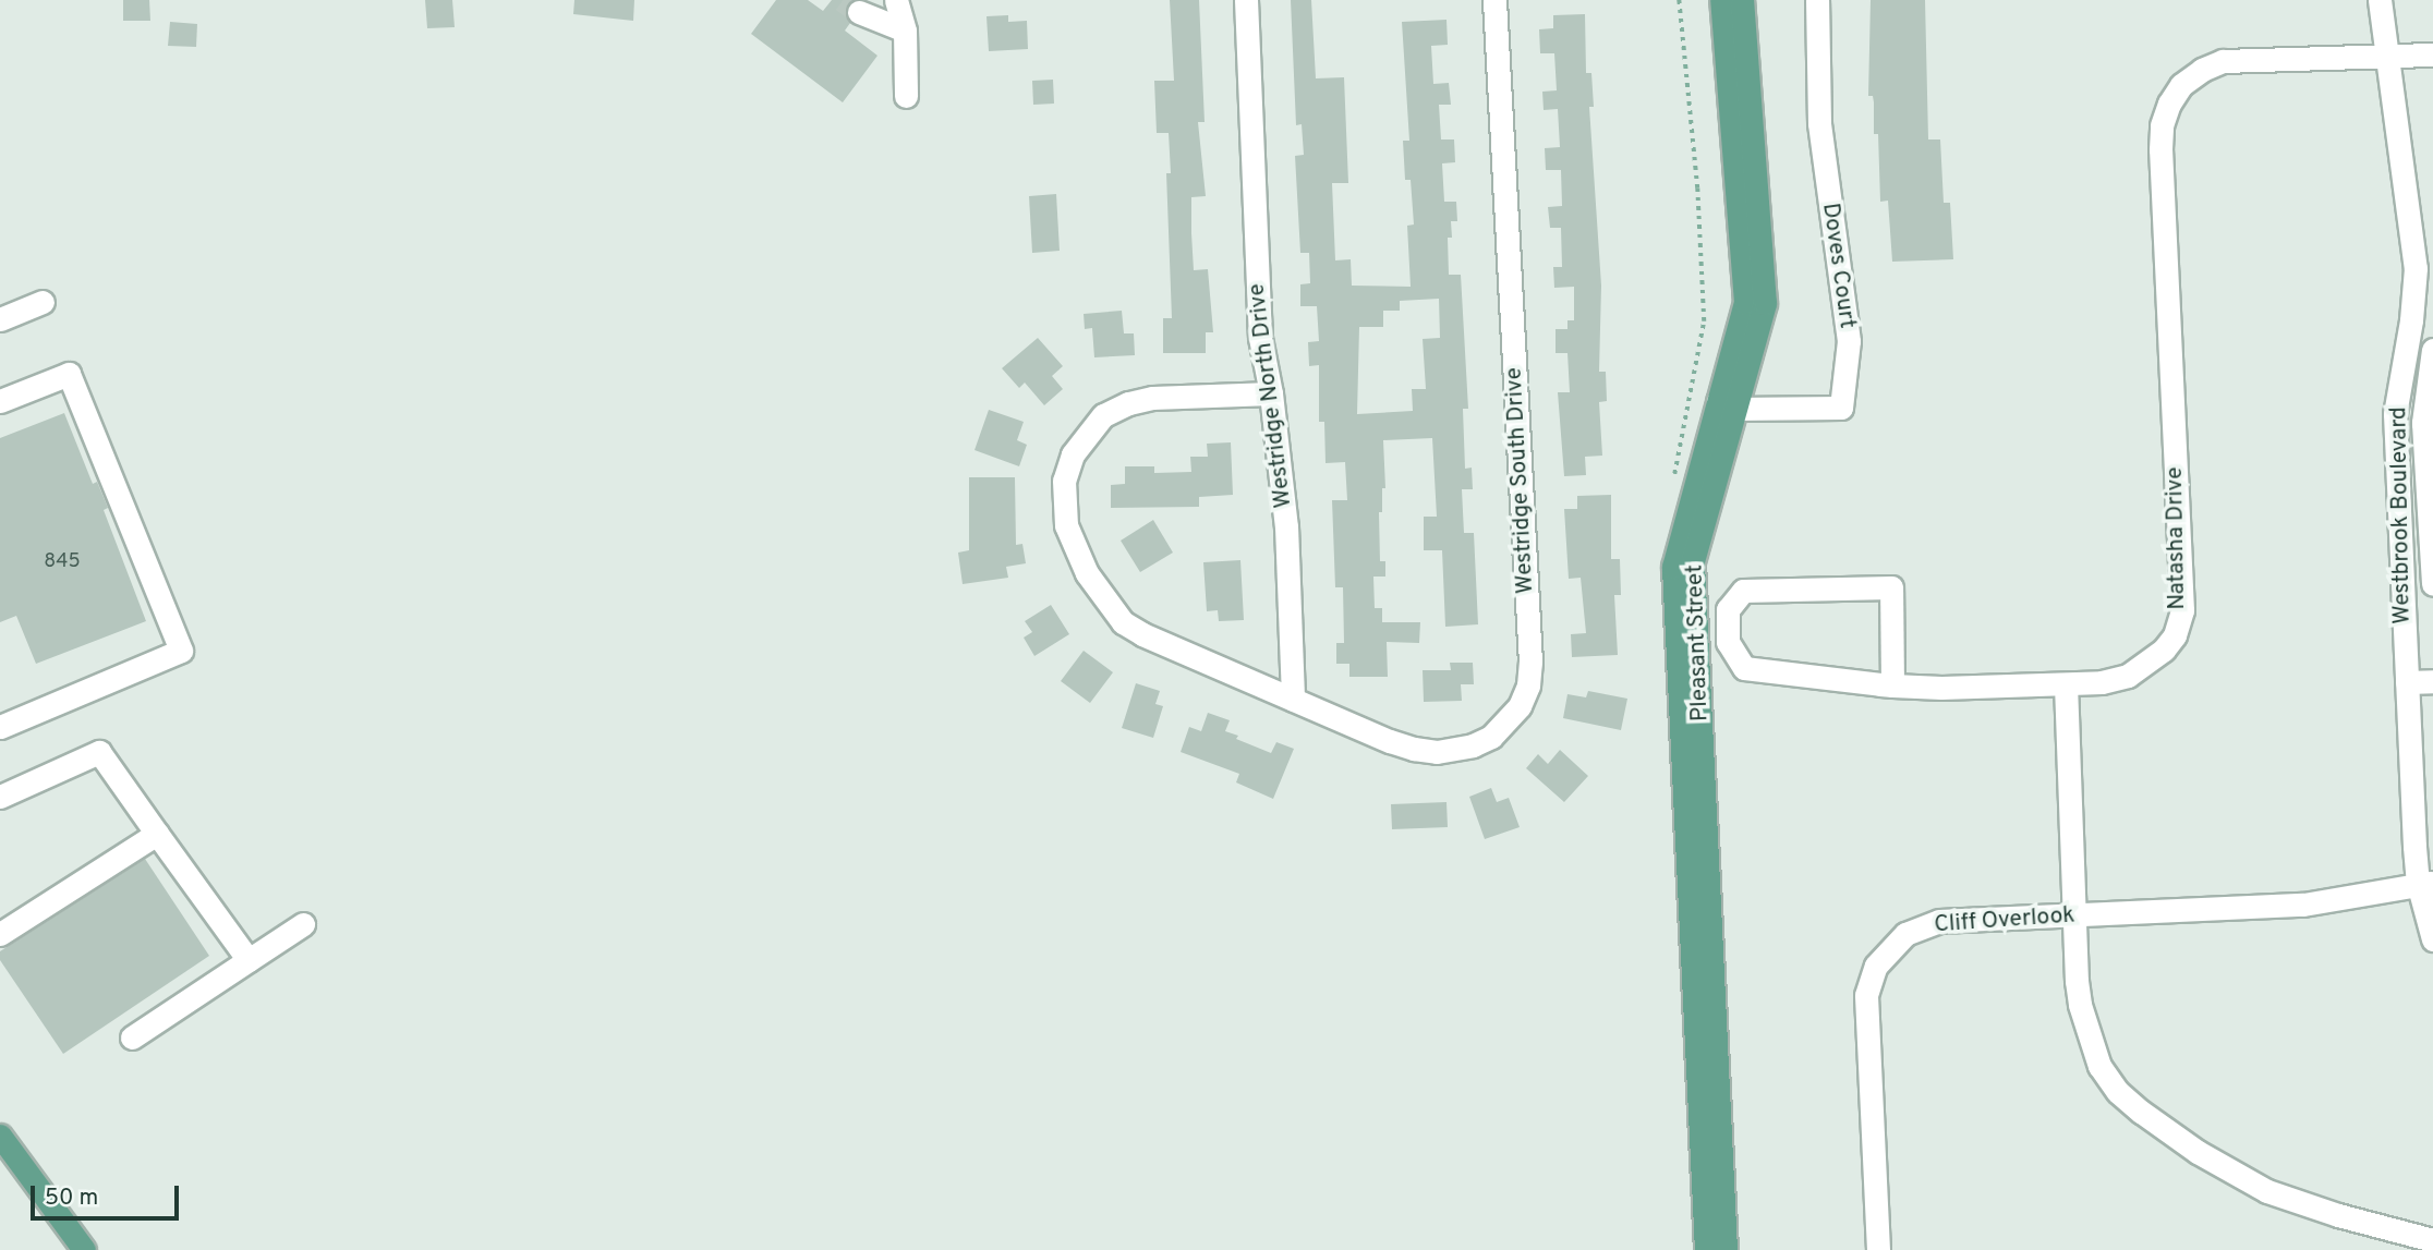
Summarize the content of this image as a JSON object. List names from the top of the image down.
{
  "streets": {
    "main road": ["Pleasant Street"],
    "street": [
      "Doves Court",
      "Westridge North Drive",
      "Westridge South Drive",
      "Westbrook Boulevard",
      "Natasha Drive",
      "Cliff Overlook"
    ]
  },
  "crossings": [
    ["Doves Court", "Pleasant Street"],
    ["Westridge North Drive", "Westridge South Drive"],
    ["Westbrook Boulevard", "Natasha Drive"],
    ["Westbrook Boulevard", "Cliff Overlook"]
  ],
  "house_numbers": ["845"],
  "scale_bar": "50 m"
}
